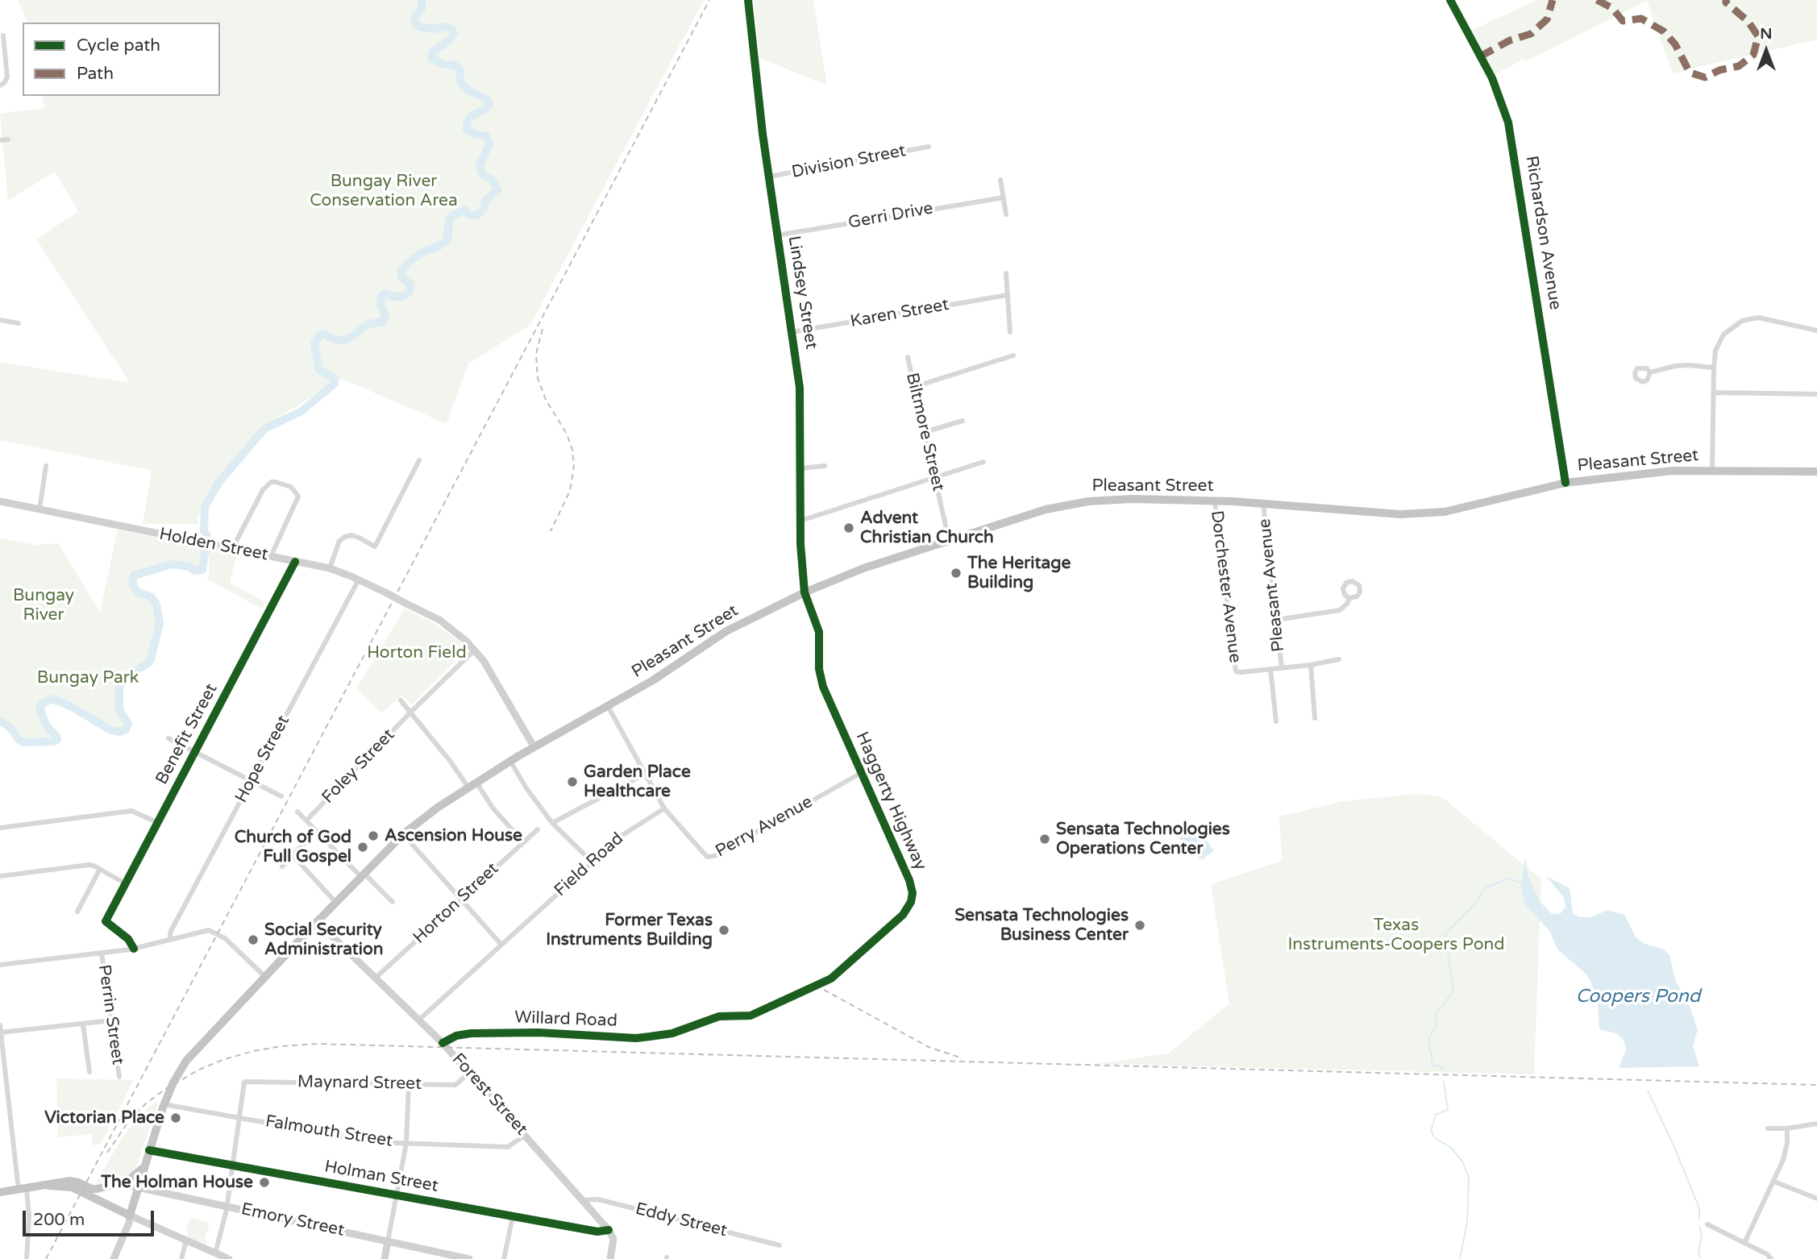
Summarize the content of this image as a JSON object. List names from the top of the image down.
{
  "streets": {
    "highway": ["Pleasant Street"],
    "main road": ["Holden Street", "Forest Street", "Emory Street"],
    "street": [
      "Division Street",
      "Gerri Drive",
      "Richardson Avenue",
      "Lindsey Street",
      "Karen Street",
      "Biltmore Street",
      "Pleasant Avenue",
      "Dorchester Avenue",
      "Benefit Street",
      "Hope Street",
      "Foley Street",
      "Haggerty Highway",
      "Perry Avenue",
      "Field Road",
      "Horton Street",
      "Perrin Street",
      "Willard Road",
      "Maynard Street",
      "Falmouth Street",
      "Holman Street",
      "Eddy Street"
    ]
  },
  "crossings": [
    ["Division Street", "Lindsey Street"],
    ["Gerri Drive", "Lindsey Street"],
    ["Richardson Avenue", "Pleasant Street"],
    ["Lindsey Street", "Karen Street"],
    ["Lindsey Street", "Pleasant Street"],
    ["Lindsey Street", "Haggerty Highway"],
    ["Biltmore Street", "Pleasant Street"],
    ["Pleasant Street", "Holden Street"],
    ["Pleasant Street", "Pleasant Avenue"],
    ["Pleasant Street", "Dorchester Avenue"],
    ["Pleasant Street", "Haggerty Highway"],
    ["Pleasant Street", "Perry Avenue"],
    ["Pleasant Street", "Forest Street"],
    ["Pleasant Street", "Falmouth Street"],
    ["Pleasant Street", "Holman Street"],
    ["Pleasant Street", "Emory Street"],
    ["Holden Street", "Benefit Street"],
    ["Holden Street", "Hope Street"],
    ["Holden Street", "Foley Street"],
    ["Haggerty Highway", "Perry Avenue"],
    ["Haggerty Highway", "Willard Road"],
    ["Perry Avenue", "Field Road"],
    ["Field Road", "Forest Street"],
    ["Horton Street", "Forest Street"],
    ["Willard Road", "Forest Street"],
    ["Maynard Street", "Forest Street"],
    ["Maynard Street", "Falmouth Street"],
    ["Forest Street", "Falmouth Street"],
    ["Forest Street", "Holman Street"],
    ["Forest Street", "Eddy Street"]
  ],
  "water": ["Coopers Pond"],
  "parks": [
    "Bungay River Conservation Area",
    "Bungay River",
    "Horton Field",
    "Bungay Park",
    "Texas Instruments-Coopers Pond"
  ],
  "places": [
    "Advent Christian Church",
    "The Heritage Building",
    "Garden Place Healthcare",
    "Ascension House",
    "Sensata Technologies Operations Center",
    "Church of God Full Gospel",
    "Sensata Technologies Business Center",
    "Former Texas Instruments Building",
    "Social Security Administration",
    "Victorian Place",
    "The Holman House"
  ],
  "legend": ["Cycle path", "Path"],
  "scale_bar": "200 m",
  "north": "top"
}
